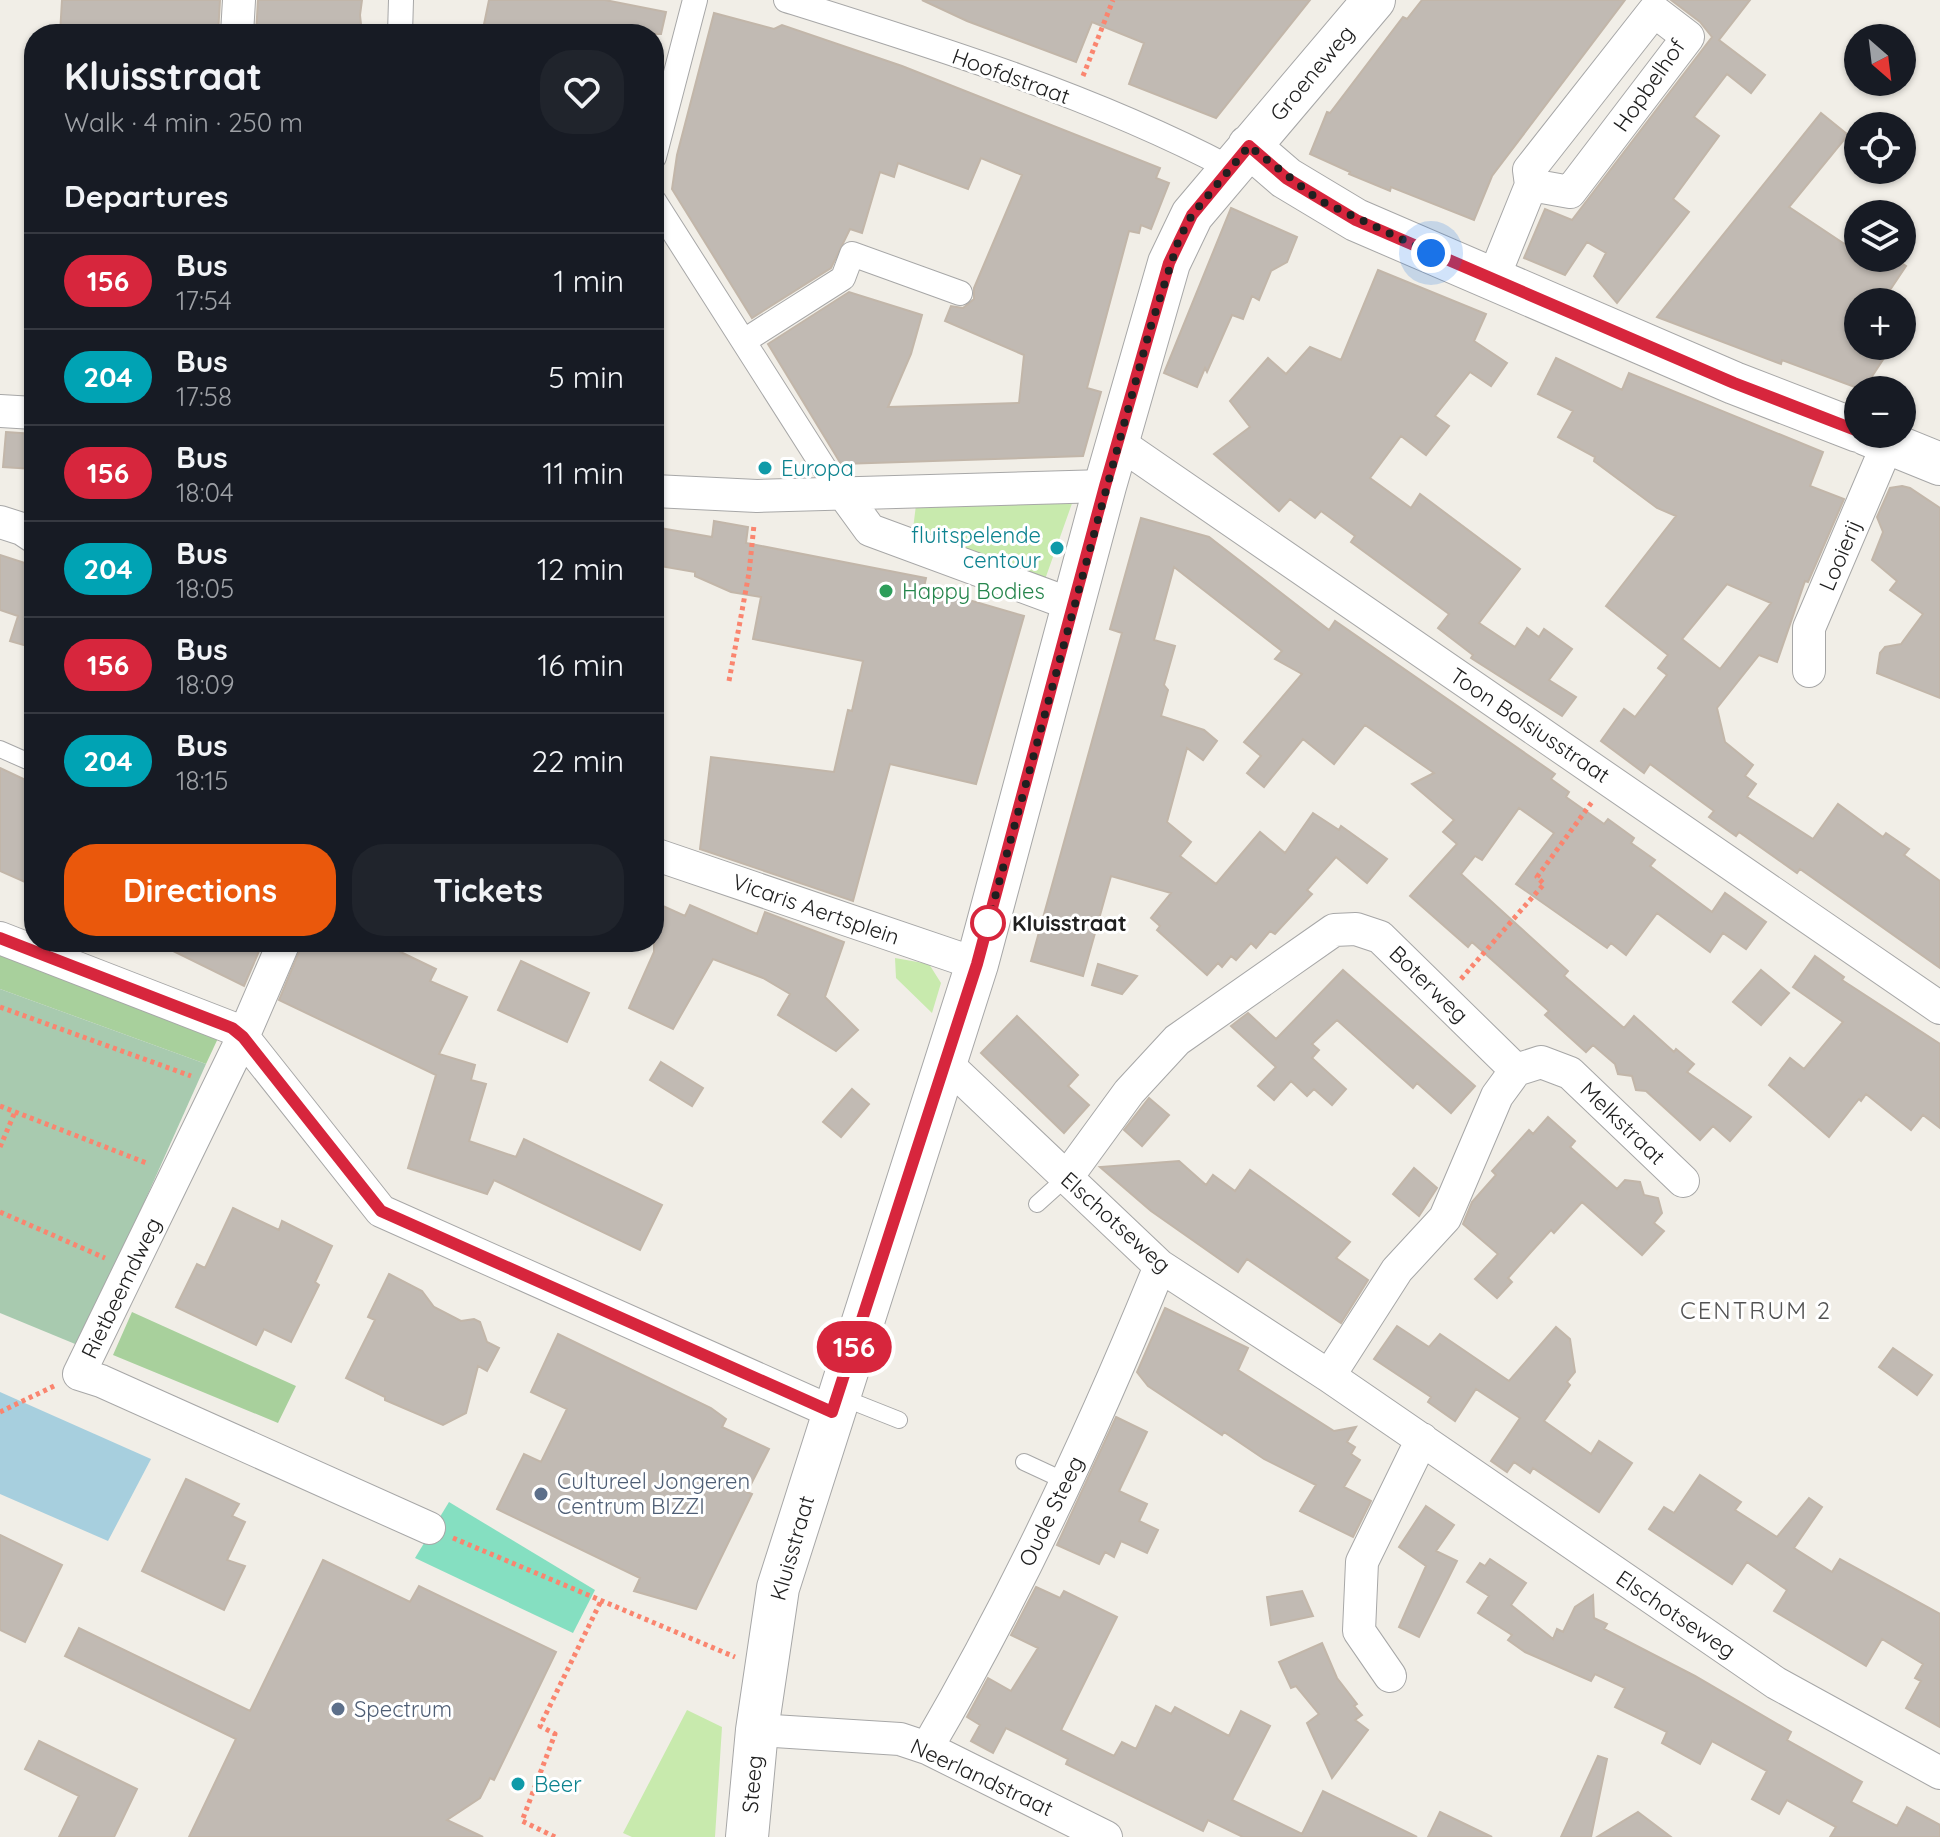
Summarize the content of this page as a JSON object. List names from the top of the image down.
{
  "streets": {
    "street": [
      "Groeneweg",
      "Hoofdstraat",
      "Hopbelhof",
      "Looierij",
      "Toon Bolsiusstraat",
      "Vicaris Aertsplein",
      "Boterweg",
      "Melkstraat",
      "Elschotseweg",
      "Rietbeemdweg",
      "Oude Steeg",
      "Kluisstraat",
      "Neerlandstraat",
      "Steeg"
    ]
  },
  "crossings": [
    ["Groeneweg", "Hoofdstraat"],
    ["Groeneweg", "Kluisstraat"],
    ["Hoofdstraat", "Hopbelhof"],
    ["Hoofdstraat", "Kluisstraat"],
    ["Toon Bolsiusstraat", "Kluisstraat"],
    ["Vicaris Aertsplein", "Kluisstraat"],
    ["Boterweg", "Melkstraat"],
    ["Boterweg", "Elschotseweg"],
    ["Elschotseweg", "Oude Steeg"],
    ["Elschotseweg", "Kluisstraat"],
    ["Oude Steeg", "Neerlandstraat"],
    ["Kluisstraat", "Neerlandstraat"],
    ["Kluisstraat", "Steeg"],
    ["Neerlandstraat", "Steeg"]
  ],
  "districts": ["CENTRUM 2"],
  "places": [
    "Europa",
    "fluitspelende centour",
    "Happy Bodies",
    "Kluisstraat",
    "Cultureel Jongeren Centrum BIZZI",
    "Spectrum",
    "Beer"
  ],
  "lines": ["bus line 156"],
  "north": "bottom right",
  "page": {
    "on_map": "156",
    "map_buttons": ["+", "−"],
    "heading": [
      ["Kluisstraat", "Walk · 4 min · 250 m"],
      "Departures"
    ],
    "list": [
      {
        "mark": "156",
        "name": "Bus",
        "note": "17:54",
        "value": "1 min"
      },
      {
        "mark": "204",
        "name": "Bus",
        "note": "17:58",
        "value": "5 min"
      },
      {
        "mark": "156",
        "name": "Bus",
        "note": "18:04",
        "value": "11 min"
      },
      {
        "mark": "204",
        "name": "Bus",
        "note": "18:05",
        "value": "12 min"
      },
      {
        "mark": "156",
        "name": "Bus",
        "note": "18:09",
        "value": "16 min"
      },
      {
        "mark": "204",
        "name": "Bus",
        "note": "18:15",
        "value": "22 min"
      }
    ],
    "buttons": ["Directions", "Tickets"]
  }
}
